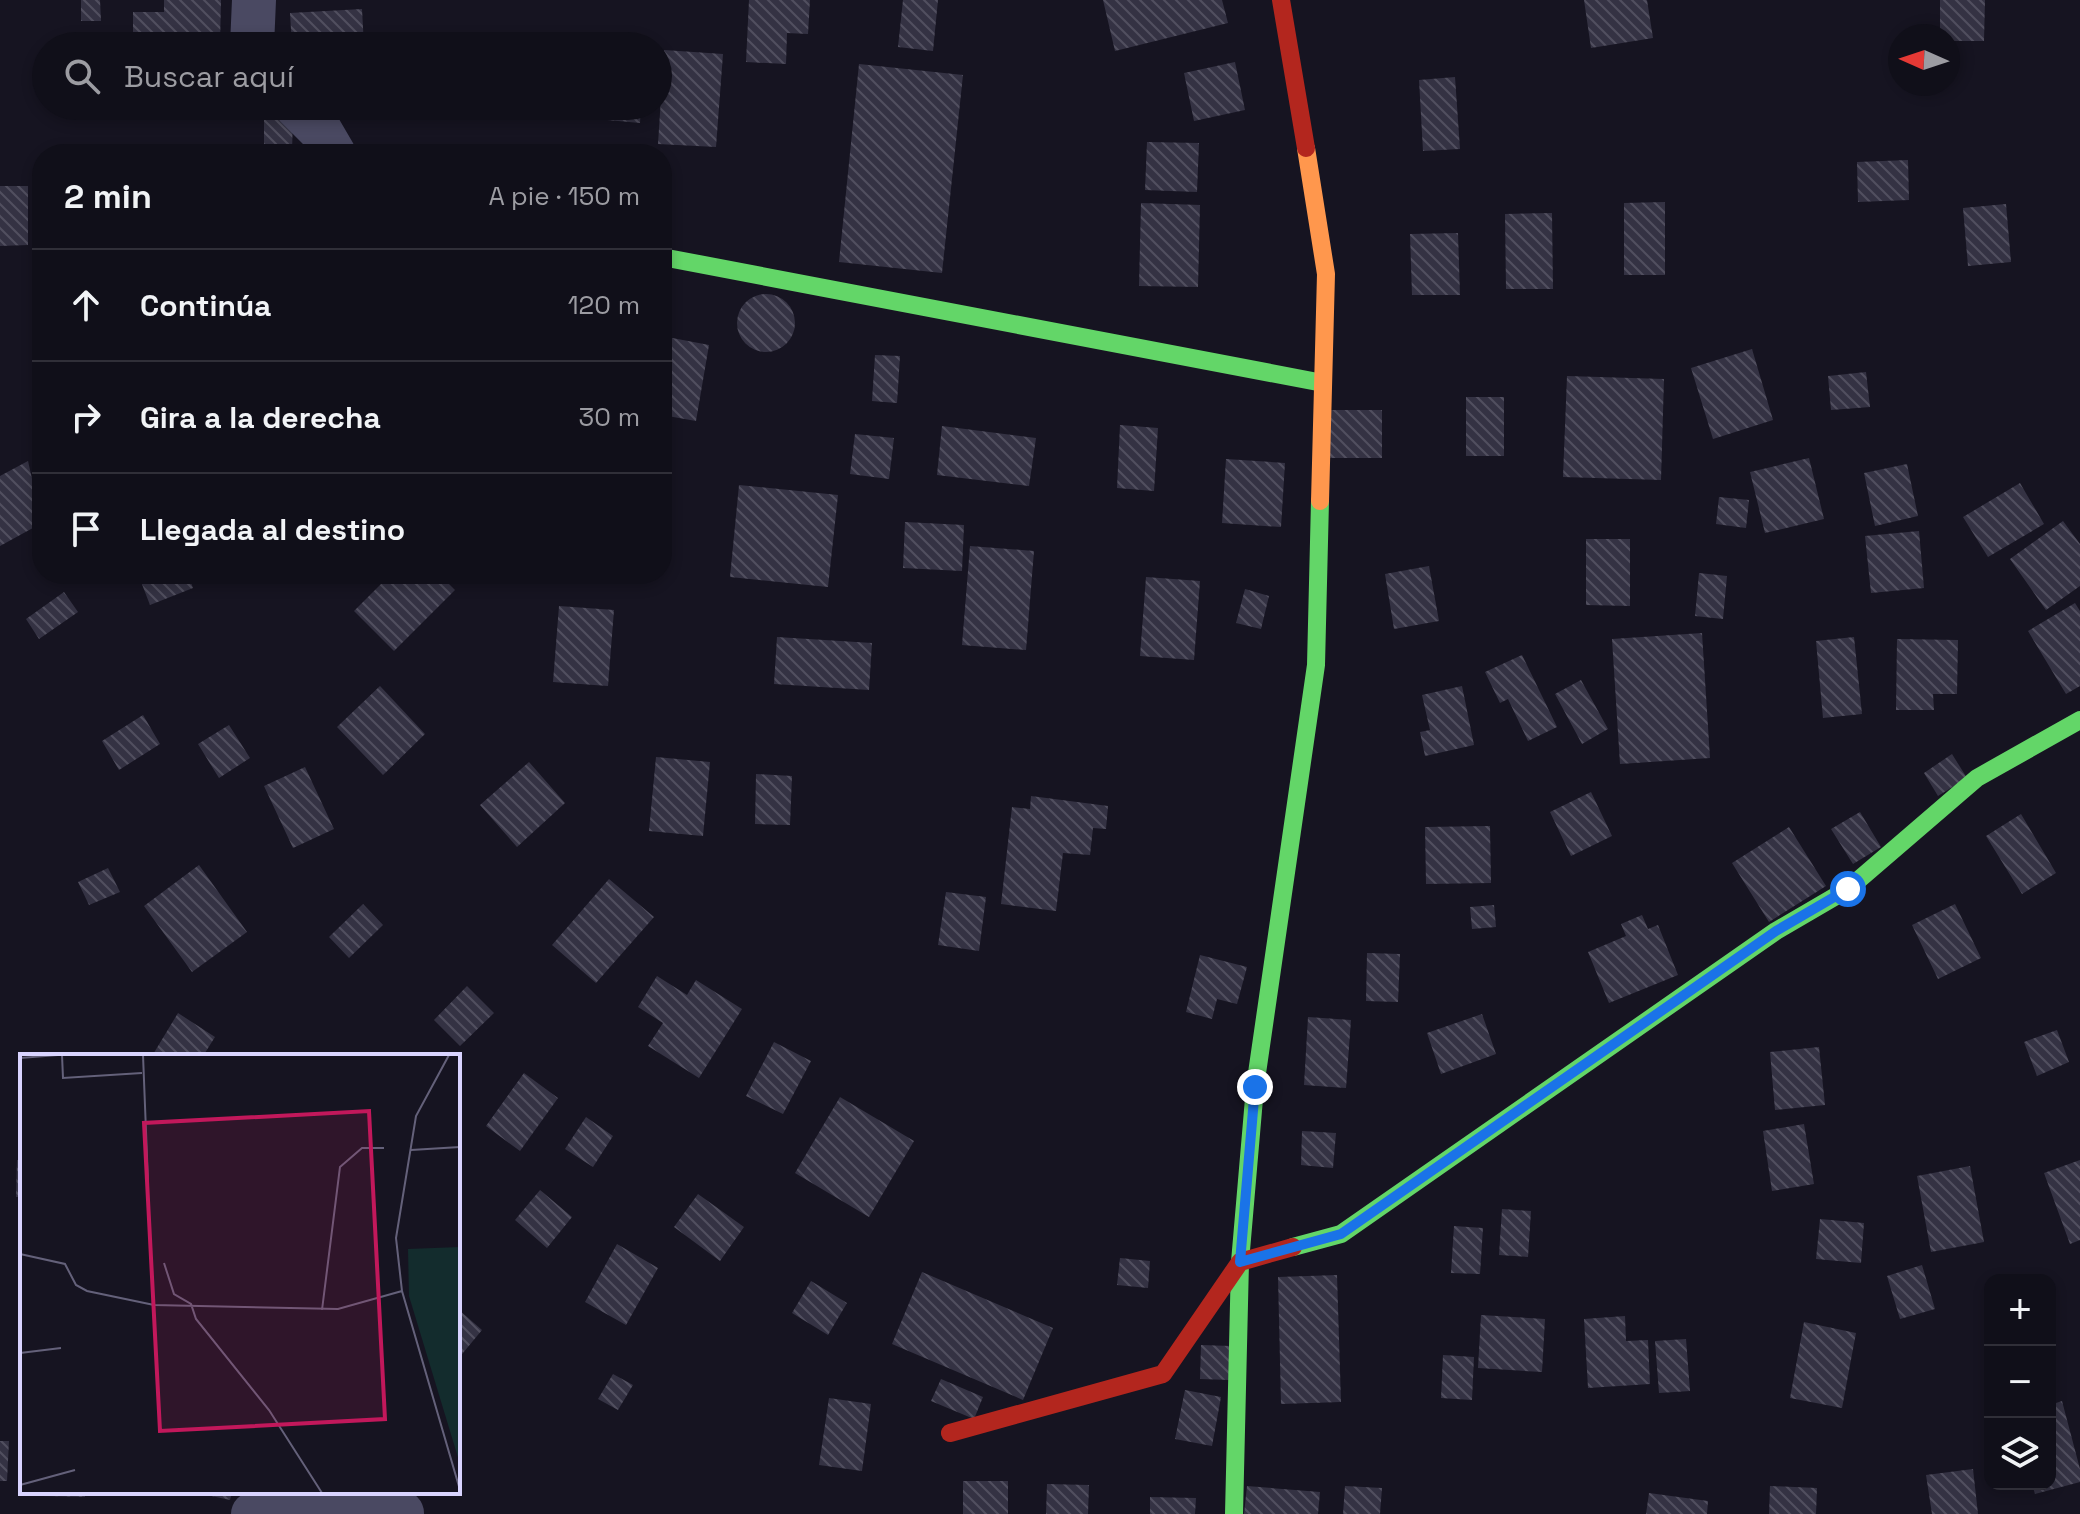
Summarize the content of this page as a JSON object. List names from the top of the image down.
{
  "north": "left",
  "page": {
    "search": "Buscar aquí",
    "heading": ["2 min", "A pie · 150 m"],
    "list": [
      ["Continúa", "120 m"],
      ["Gira a la derecha", "30 m"],
      "Llegada al destino"
    ],
    "map_buttons": ["+", "−"]
  }
}
